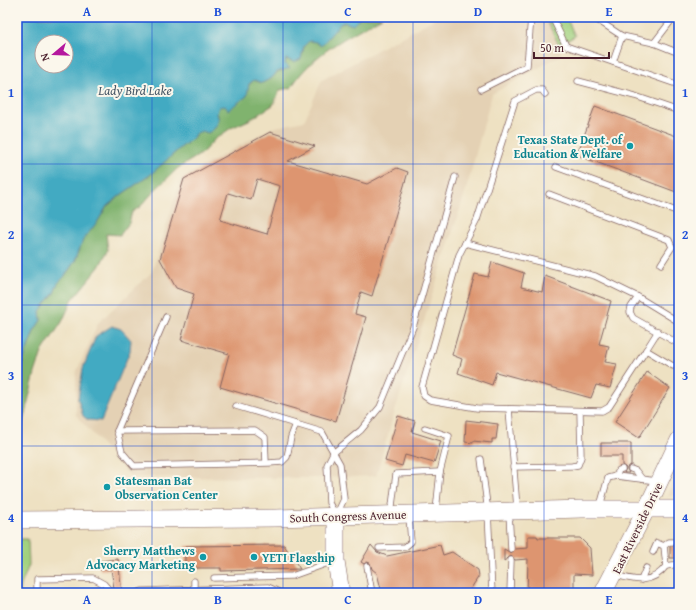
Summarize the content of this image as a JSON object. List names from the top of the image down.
{
  "streets": {
    "main road": ["South Congress Avenue", "East Riverside Drive"]
  },
  "crossings": [
    ["South Congress Avenue", "East Riverside Drive"]
  ],
  "water": ["Lady Bird Lake"],
  "places": [
    "Texas State Dept. of Education & Welfare",
    "Statesman Bat Observation Center",
    "Sherry Matthews Advocacy Marketing",
    "YETI Flagship"
  ],
  "scale_bar": "50 m",
  "north": "left",
  "grid": {
    "columns": [
      "A",
      "B",
      "C",
      "D",
      "E"
    ],
    "rows": [
      "1",
      "2",
      "3",
      "4"
    ]
  }
}
